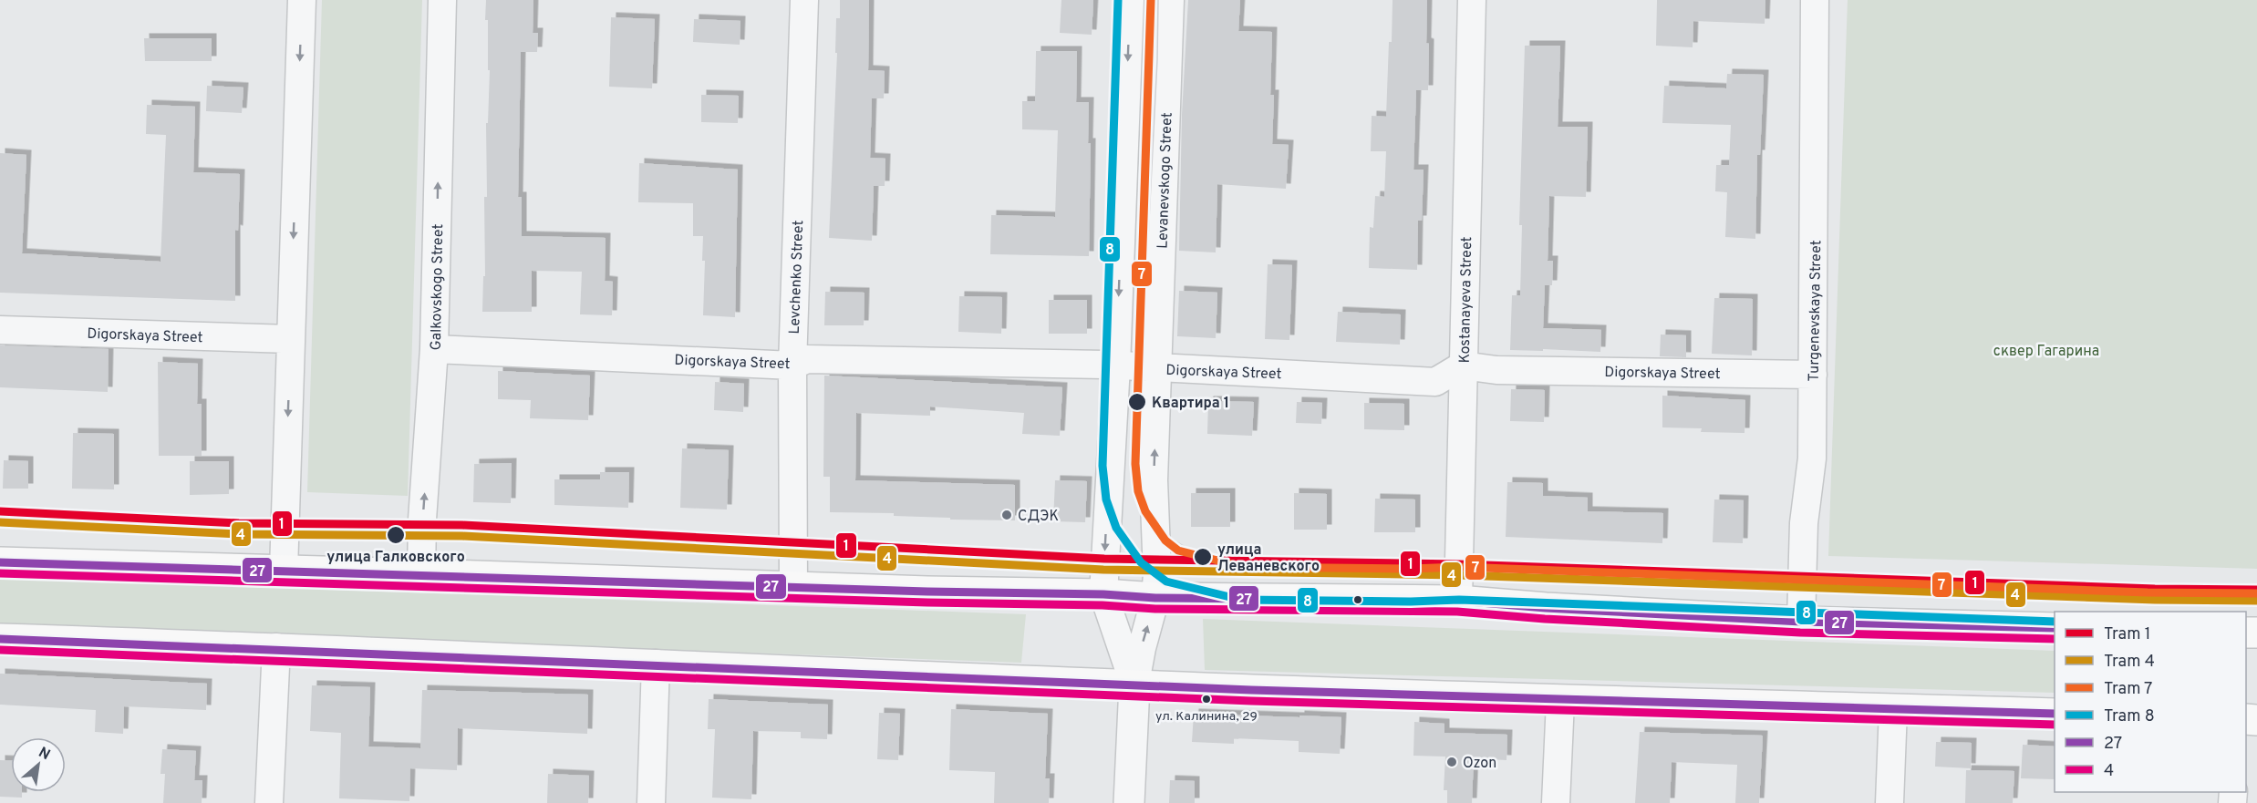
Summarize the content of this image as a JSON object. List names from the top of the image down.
{
  "streets": {
    "street": [
      "Levanevskogo Street",
      "Levchenko Street",
      "Galkovskogo Street",
      "Kostanayeva Street",
      "Turgenevskaya Street",
      "Digorskaya Street"
    ]
  },
  "crossings": [
    ["Levanevskogo Street", "Digorskaya Street"],
    ["Levchenko Street", "Digorskaya Street"],
    ["Galkovskogo Street", "Digorskaya Street"],
    ["Kostanayeva Street", "Digorskaya Street"],
    ["Turgenevskaya Street", "Digorskaya Street"]
  ],
  "parks": ["сквер Гагарина"],
  "places": [
    "Квартира 1",
    "СДЭК",
    "улица Галковского",
    "улица Леваневского",
    "ул. Калинина, 29",
    "Ozon"
  ],
  "lines": [
    "tram line 7",
    "tram line 8",
    "tram line 1",
    "tram line 4",
    "transit line 27",
    "transit line 4"
  ],
  "legend": [
    "Tram 1",
    "Tram 4",
    "Tram 7",
    "Tram 8",
    "27",
    "4"
  ],
  "north": "top right"
}
